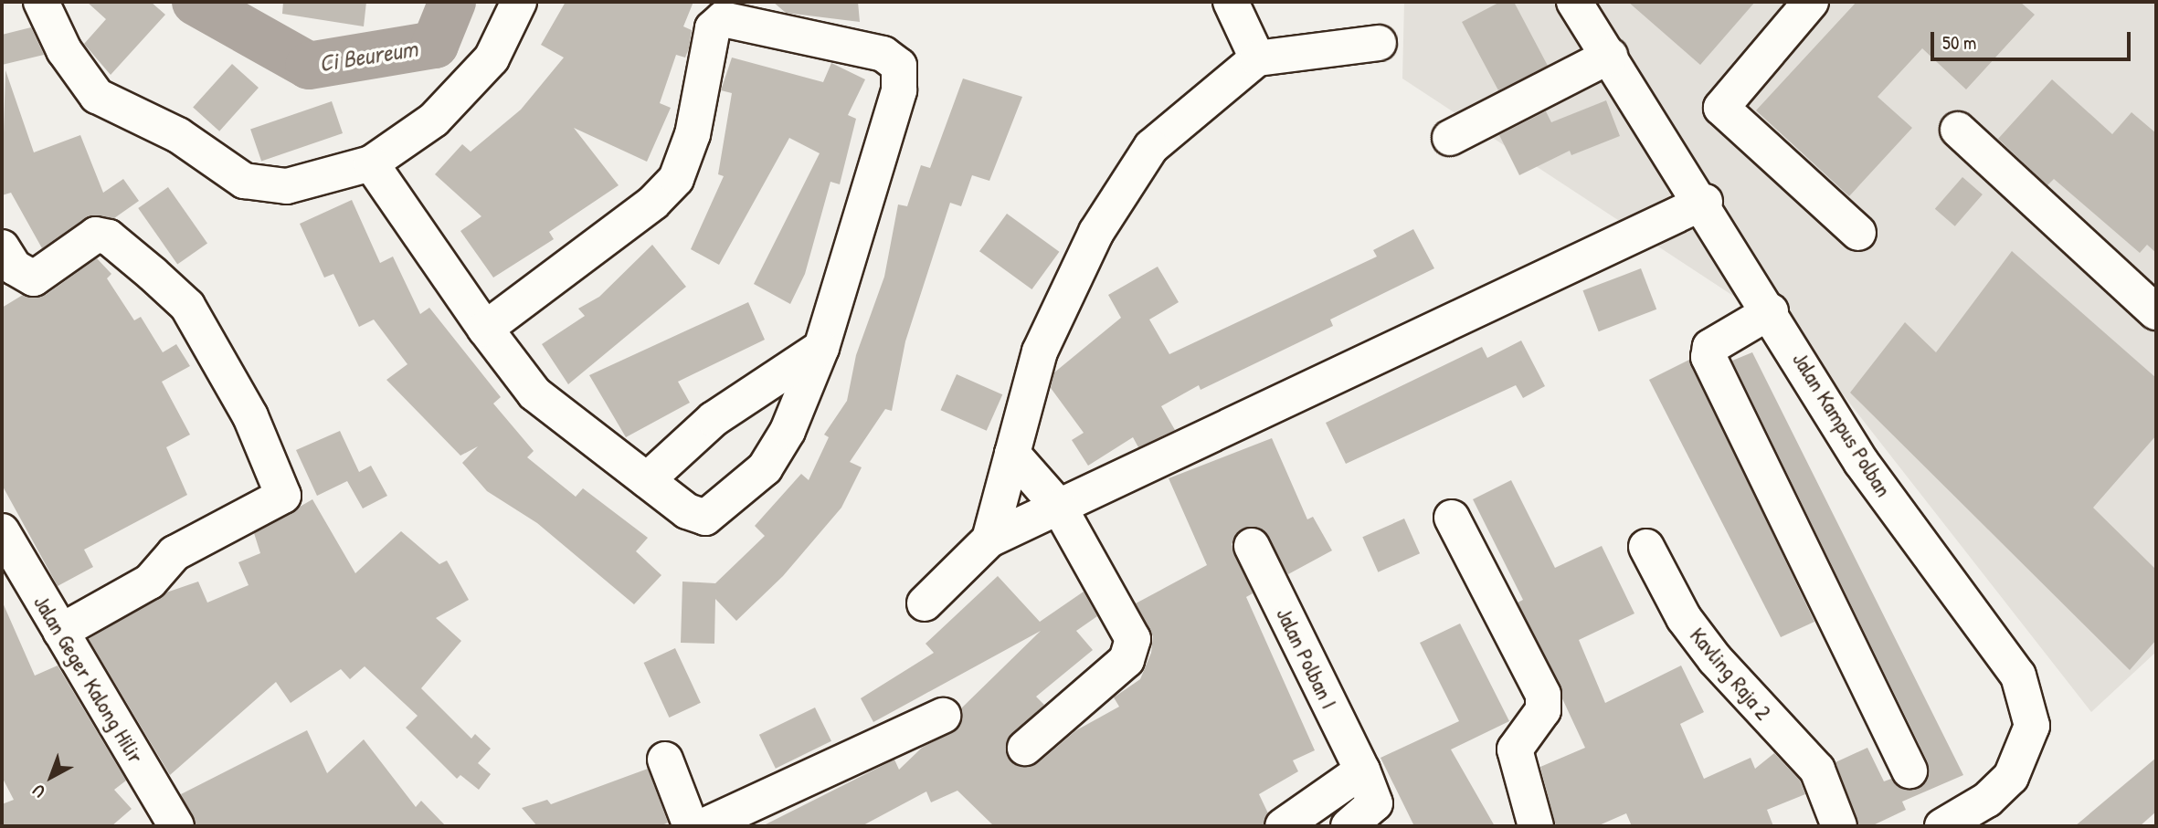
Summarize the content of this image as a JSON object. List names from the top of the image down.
{
  "streets": {
    "street": [
      "Jalan Kampus Polban",
      "Jalan Polban I",
      "Kavling Raja 2",
      "Jalan Geger Kalong Hilir"
    ]
  },
  "water": ["Ci Beureum"],
  "scale_bar": "50 m",
  "north": "bottom left"
}
